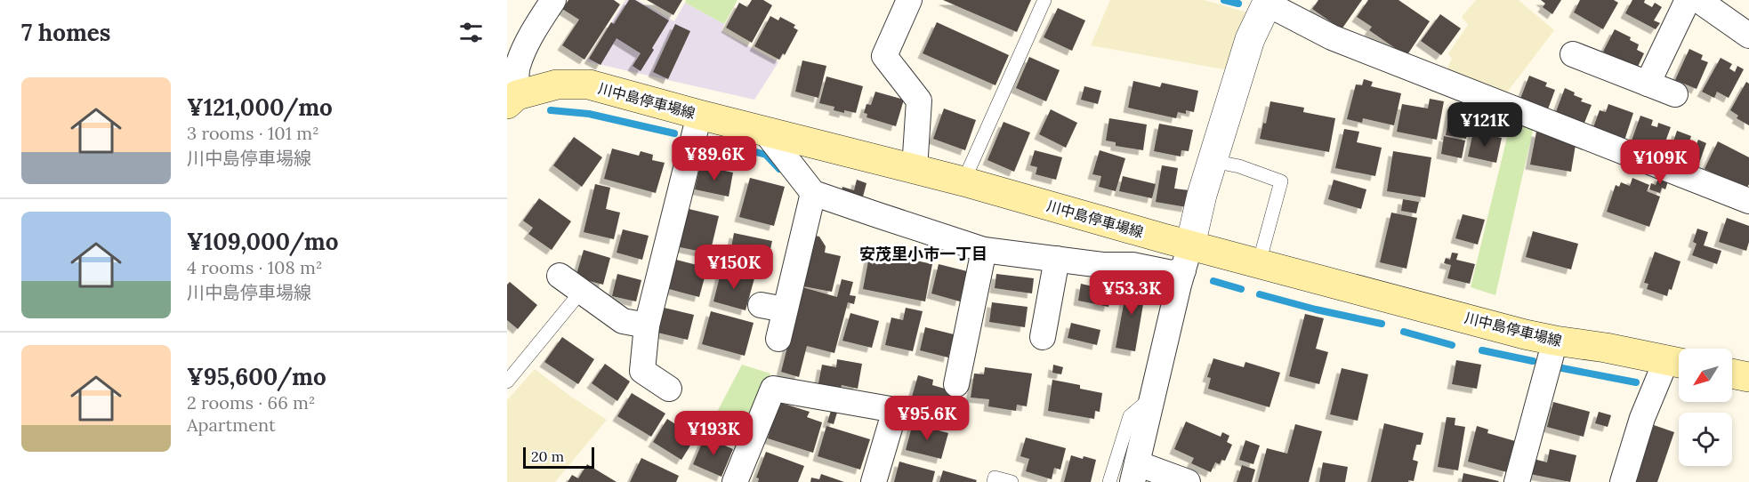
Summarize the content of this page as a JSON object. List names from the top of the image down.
{
  "streets": {
    "main road": ["川中島停車場線"]
  },
  "districts": ["安茂里小市一丁目"],
  "scale_bar": "20 m",
  "north": "bottom left",
  "page": {
    "heading": "7 homes",
    "list": [
      {
        "name": "¥121,000/mo",
        "note": "3 rooms · 101 m² · 川中島停車場線"
      },
      {
        "name": "¥109,000/mo",
        "note": "4 rooms · 108 m² · 川中島停車場線"
      },
      {
        "name": "¥95,600/mo",
        "note": "2 rooms · 66 m² · Apartment"
      }
    ],
    "price": [
      "¥121K",
      "¥89.6K",
      "¥109K",
      "¥150K",
      "¥53.3K",
      "¥95.6K",
      "¥193K"
    ],
    "scale": "20 m"
  }
}
